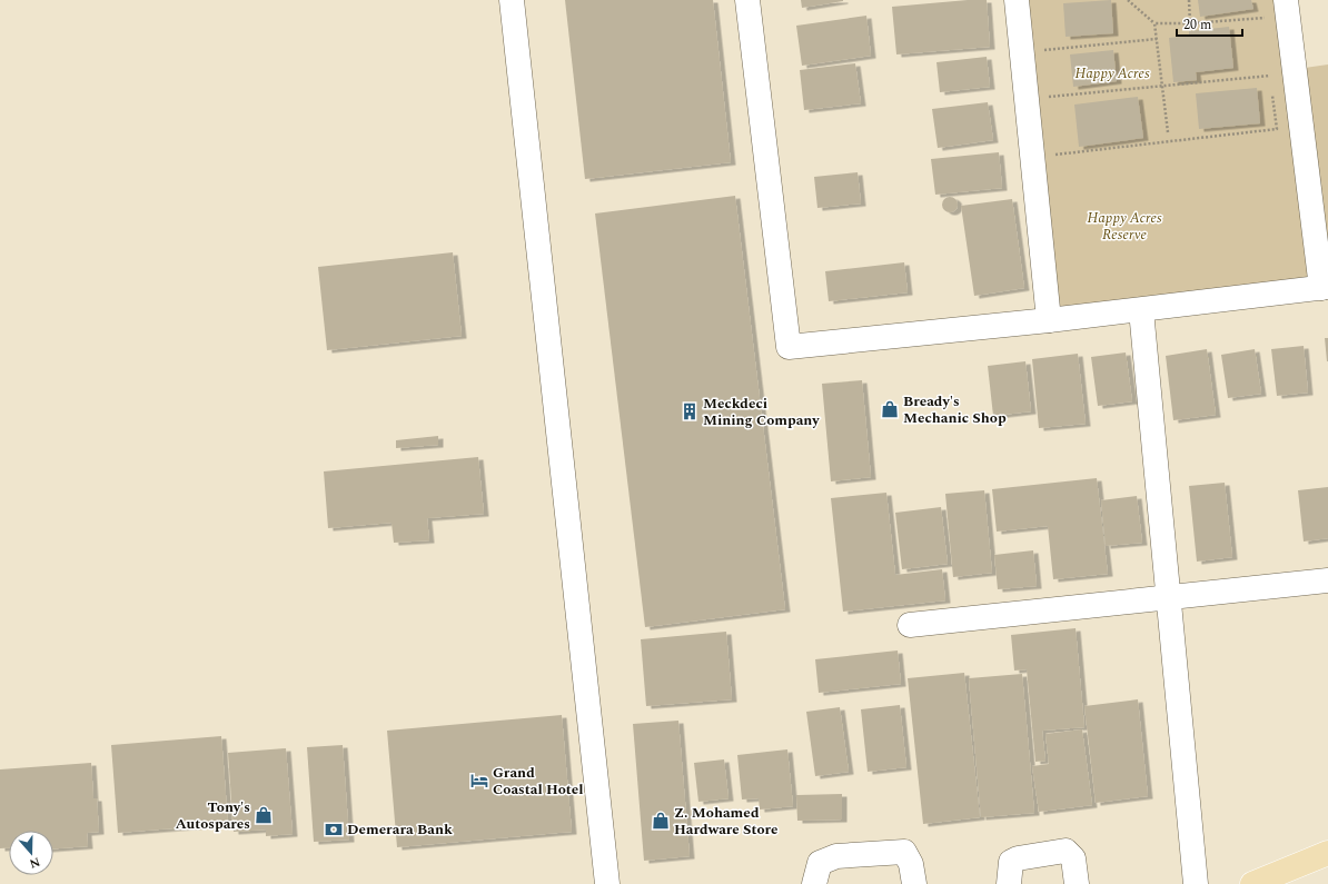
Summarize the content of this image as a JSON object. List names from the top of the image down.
{
  "parks": ["Happy Acres", "Happy Acres Reserve"],
  "places": {
    "shop": ["Bready's Mechanic Shop", "Tony's Autospares", "Z. Mohamed Hardware Store"],
    "building": ["Meckdeci Mining Company"],
    "hotel": ["Grand Coastal Hotel"],
    "bank": ["Demerara Bank"]
  },
  "scale_bar": "20 m",
  "north": "bottom"
}
